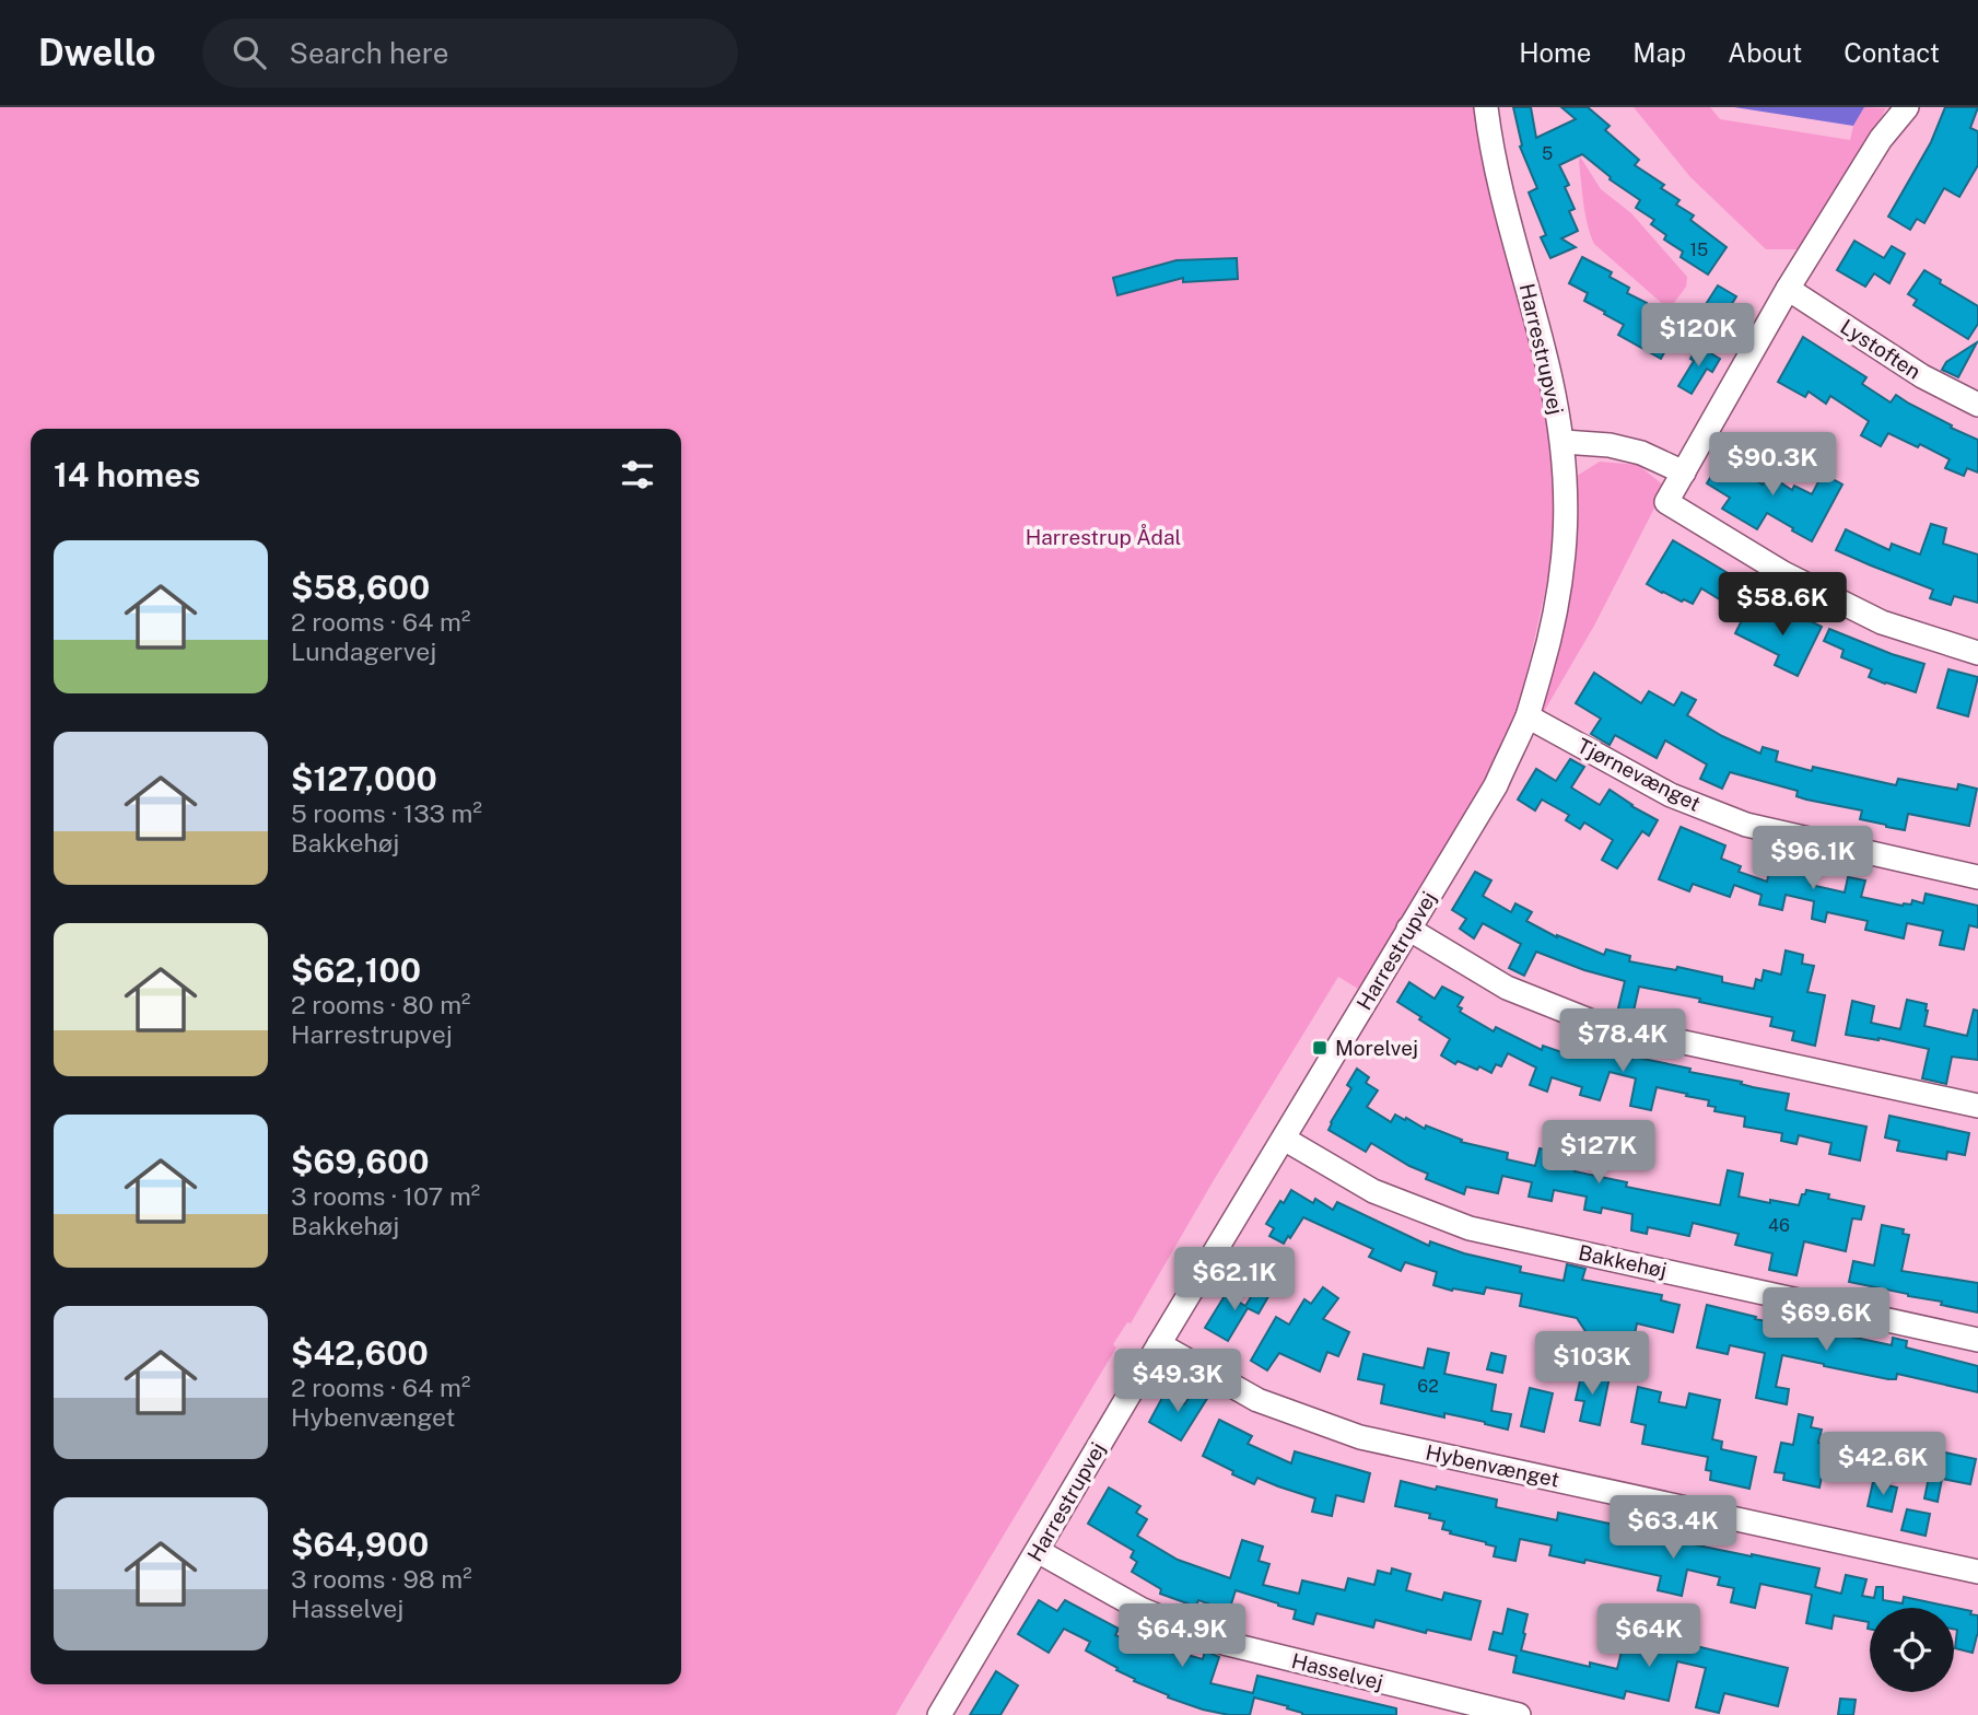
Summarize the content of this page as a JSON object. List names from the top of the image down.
{
  "streets": {
    "street": [
      "Harrestrupvej",
      "Lystoften",
      "Tjørnevænget",
      "Bakkehøj",
      "Hybenvænget",
      "Hasselvej"
    ]
  },
  "crossings": [
    ["Harrestrupvej", "Tjørnevænget"],
    ["Harrestrupvej", "Bakkehøj"],
    ["Harrestrupvej", "Hybenvænget"],
    ["Harrestrupvej", "Hasselvej"]
  ],
  "parks": ["Harrestrup Ådal"],
  "places": {
    "transit": ["Morelvej"]
  },
  "house_numbers": [
    "5",
    "15",
    "46",
    "62"
  ],
  "page": {
    "header": "Dwello",
    "search": "Search here",
    "nav": [
      "Home",
      "Map",
      "About",
      "Contact"
    ],
    "price": [
      "$120K",
      "$90.3K",
      "$58.6K",
      "$96.1K",
      "$78.4K",
      "$127K",
      "$62.1K",
      "$69.6K",
      "$103K",
      "$49.3K",
      "$42.6K",
      "$63.4K",
      "$64.9K",
      "$64K"
    ],
    "heading": "14 homes",
    "list": [
      {
        "name": "$58,600",
        "note": "2 rooms · 64 m² · Lundagervej"
      },
      {
        "name": "$127,000",
        "note": "5 rooms · 133 m² · Bakkehøj"
      },
      {
        "name": "$62,100",
        "note": "2 rooms · 80 m² · Harrestrupvej"
      },
      {
        "name": "$69,600",
        "note": "3 rooms · 107 m² · Bakkehøj"
      },
      {
        "name": "$42,600",
        "note": "2 rooms · 64 m² · Hybenvænget"
      },
      {
        "name": "$64,900",
        "note": "3 rooms · 98 m² · Hasselvej"
      }
    ]
  }
}
